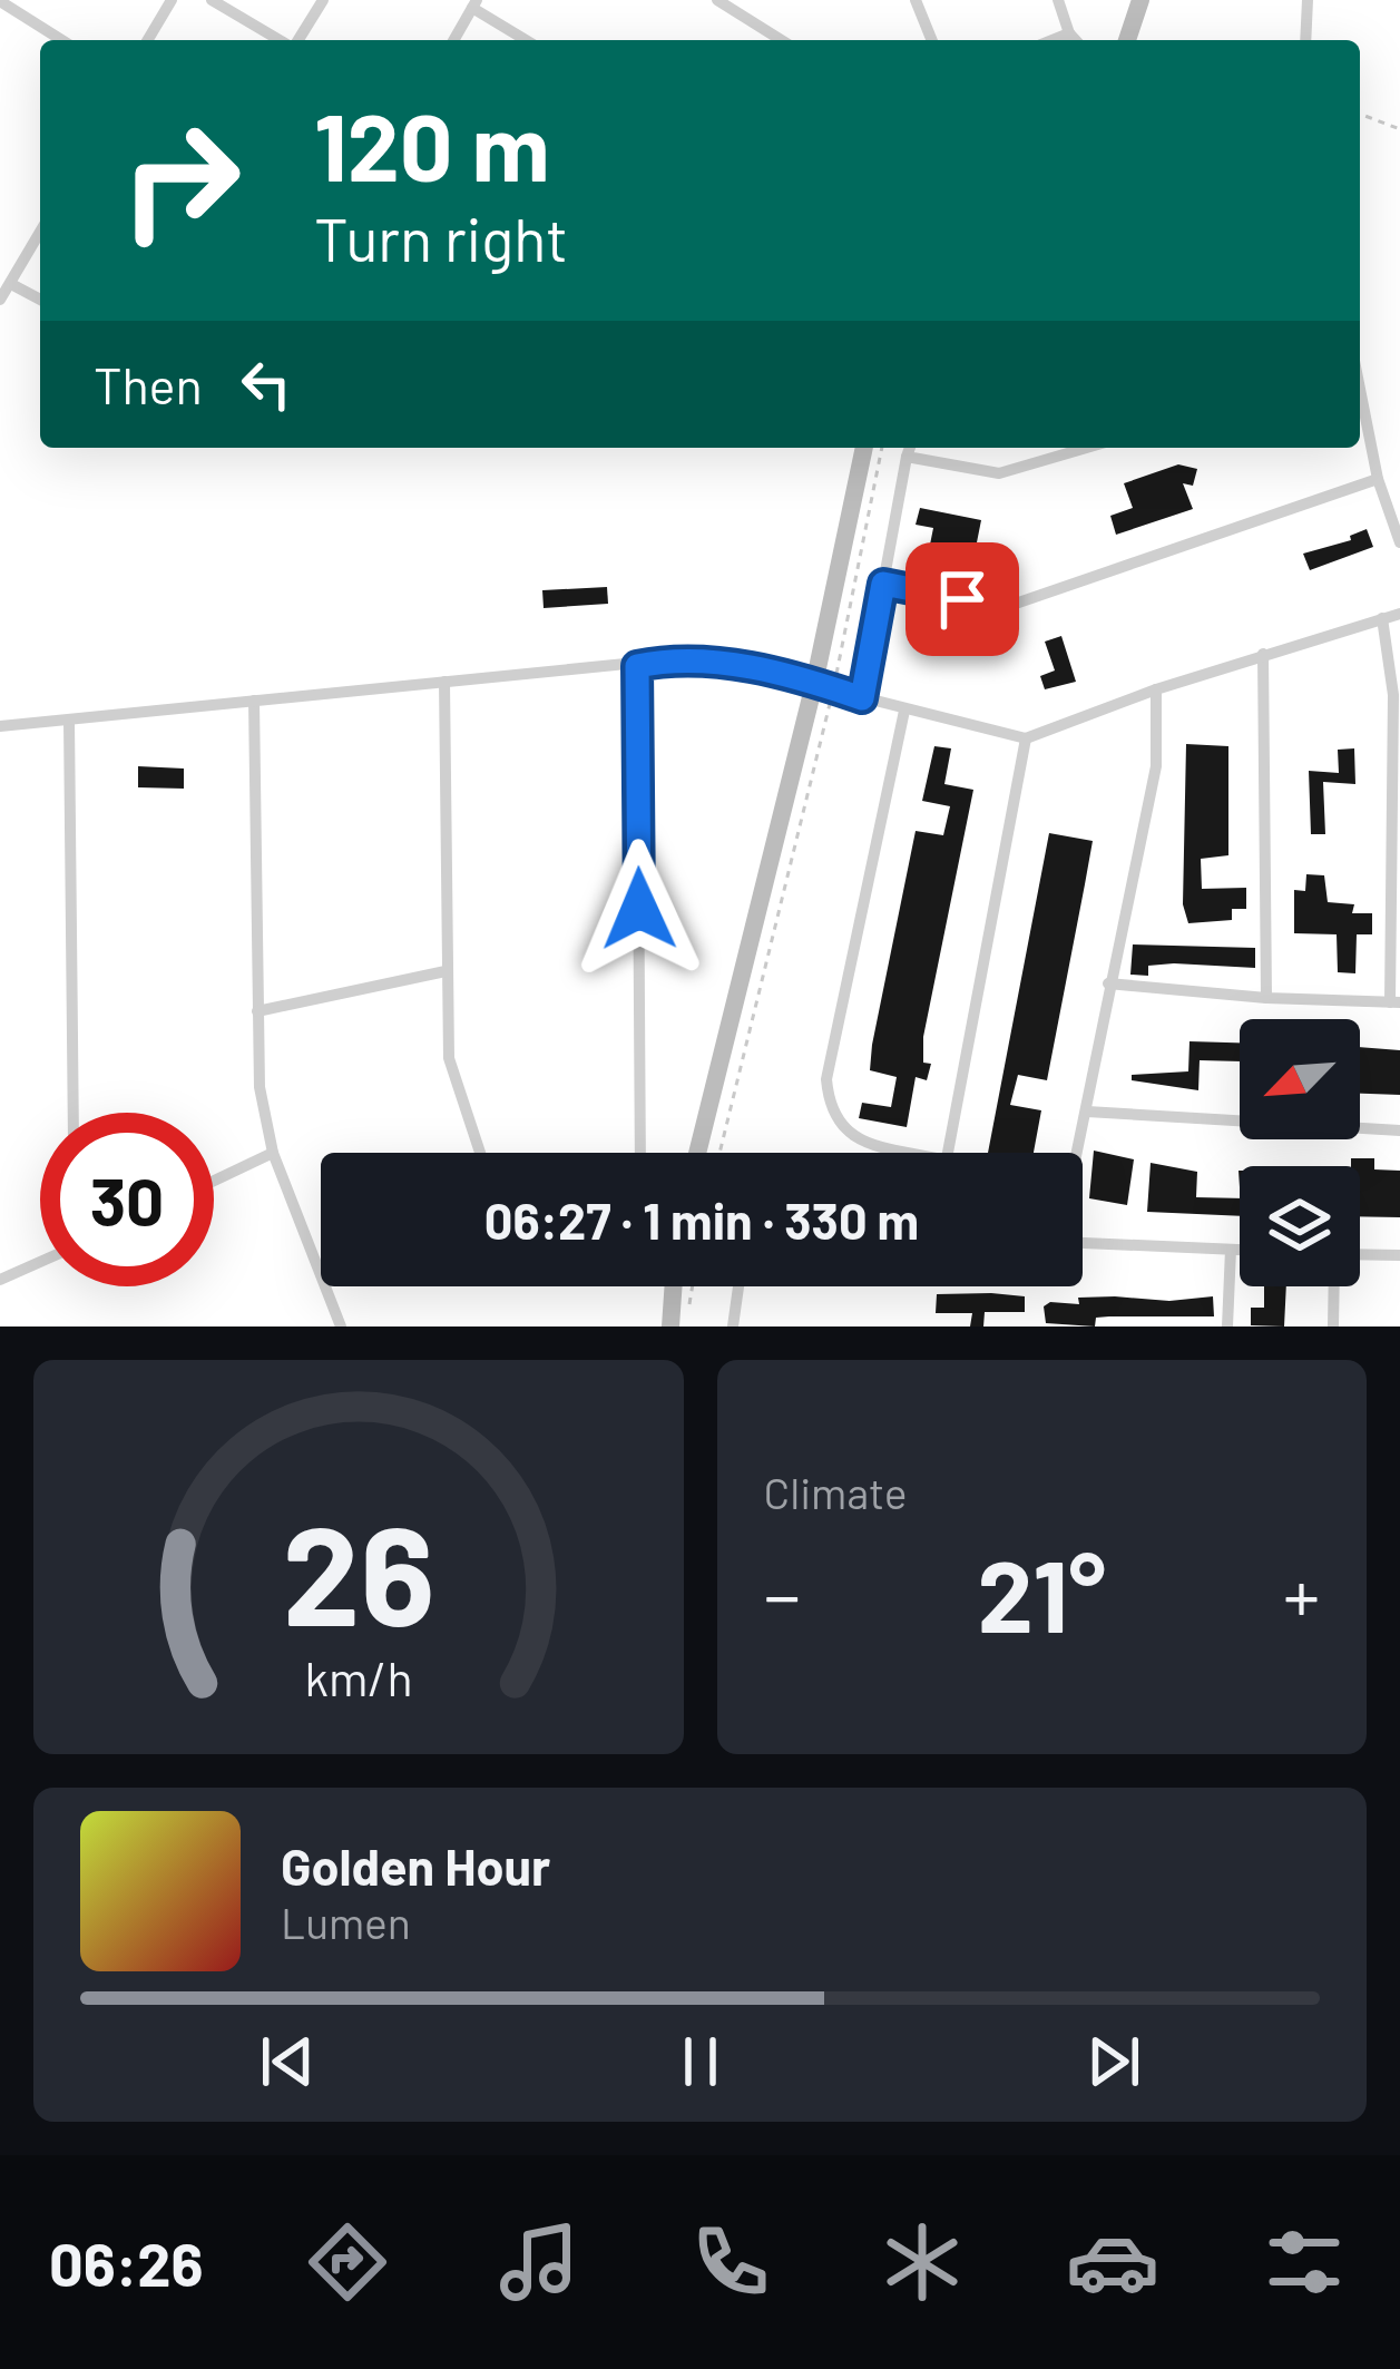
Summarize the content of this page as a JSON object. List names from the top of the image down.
{
  "north": "bottom left",
  "page": {
    "turn": ["120 m", "Turn right"],
    "then": "Then",
    "limit": "30",
    "trip": "06:27 · 1 min · 330 m",
    "tile": "Climate",
    "heat": ["−", "21°", "+"],
    "song": ["Golden Hour", "Lumen"],
    "tabs": "06:26",
    "gauge": ["26", "km/h"]
  }
}
